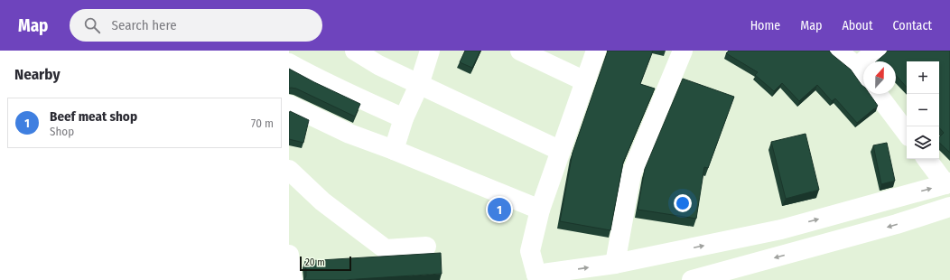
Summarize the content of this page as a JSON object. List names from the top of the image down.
{
  "scale_bar": "20 m",
  "north": "top",
  "page": {
    "header": "Map",
    "search": "Search here",
    "nav": [
      "Home",
      "Map",
      "About",
      "Contact"
    ],
    "heading": "Nearby",
    "map_buttons": ["+", "−"],
    "list": [
      {
        "mark": "1",
        "name": "Beef meat shop",
        "note": "Shop",
        "value": "70 m"
      }
    ],
    "pins": "1",
    "scale": "20 m"
  }
}
